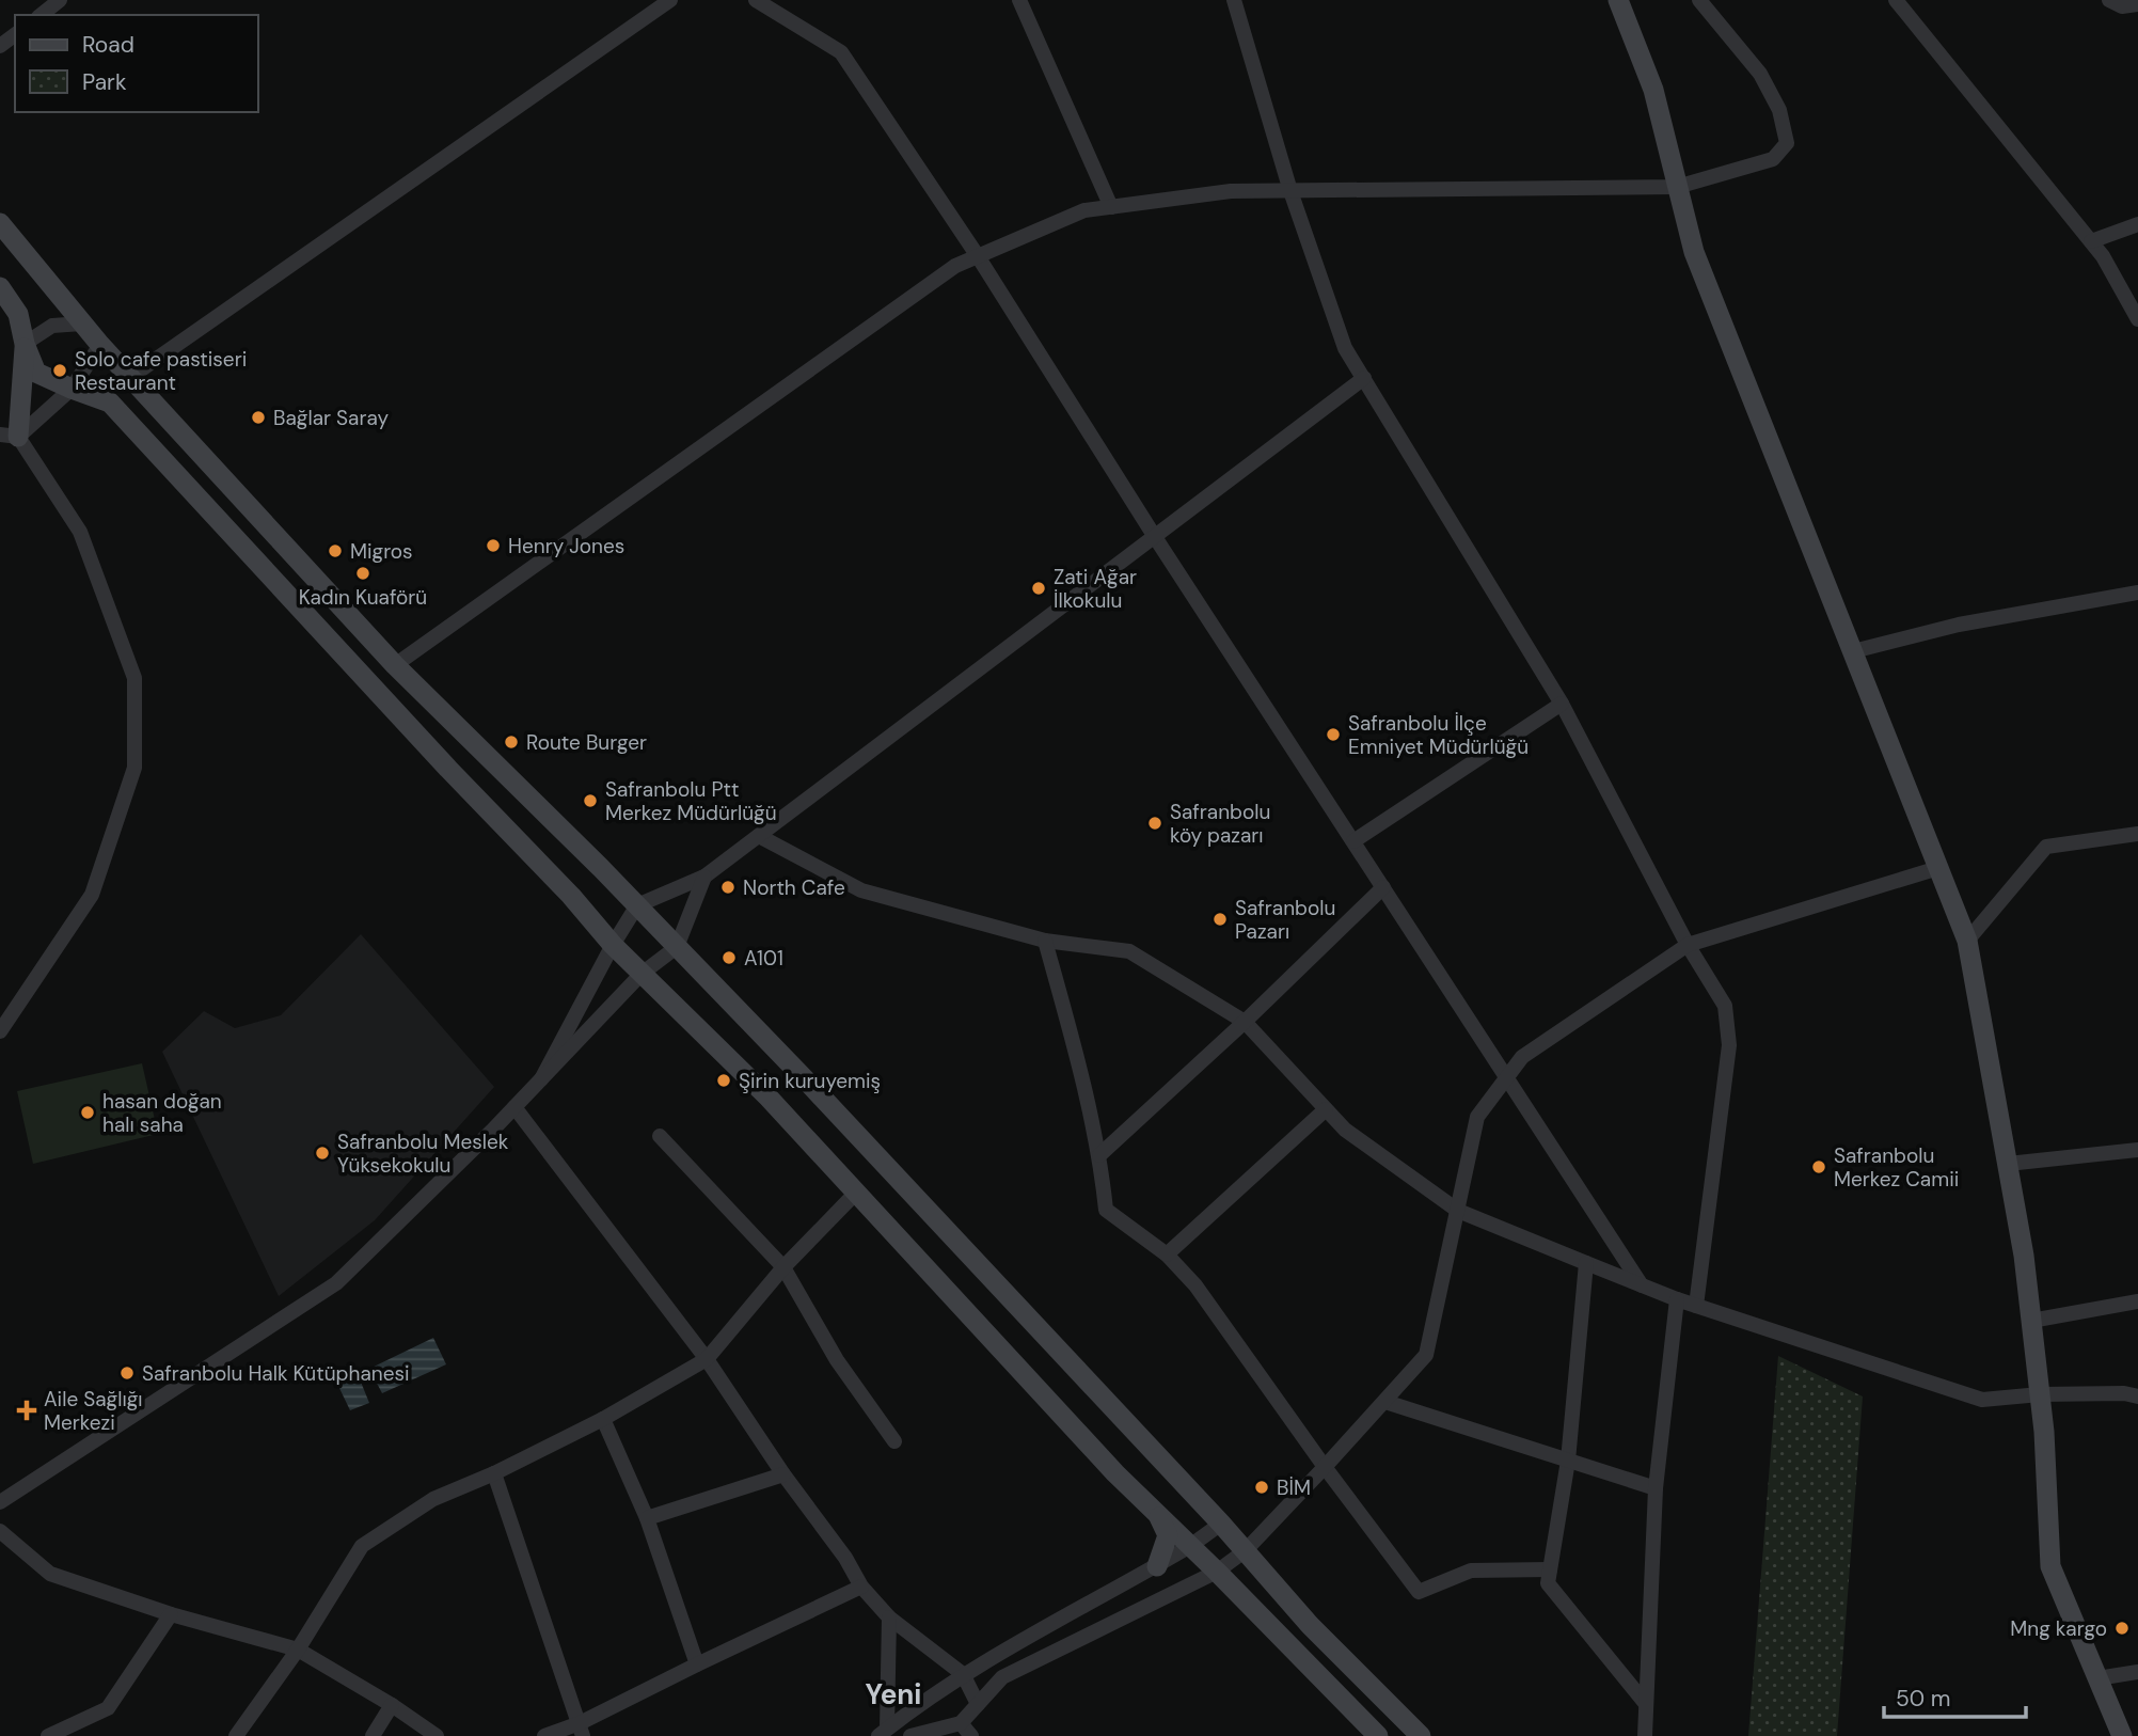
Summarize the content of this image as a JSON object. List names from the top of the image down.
{
  "districts": ["Yeni"],
  "places": {
    "other": [
      "Solo cafe pastiseri Restaurant",
      "Bağlar Saray",
      "Henry Jones",
      "Migros",
      "Kadın Kuaförü",
      "Zati Ağar İlkokulu",
      "Safranbolu İlçe Emniyet Müdürlüğü",
      "Route Burger",
      "Safranbolu Ptt Merkez Müdürlüğü",
      "Safranbolu köy pazarı",
      "North Cafe",
      "Safranbolu Pazarı",
      "A101",
      "Şirin kuruyemiş",
      "hasan doğan halı saha",
      "Safranbolu Meslek Yüksekokulu",
      "Safranbolu Merkez Camii",
      "Safranbolu Halk Kütüphanesi",
      "BİM",
      "Mng kargo"
    ],
    "health": ["Aile Sağlığı Merkezi"]
  },
  "legend": ["Road", "Park"],
  "scale_bar": "50 m"
}
